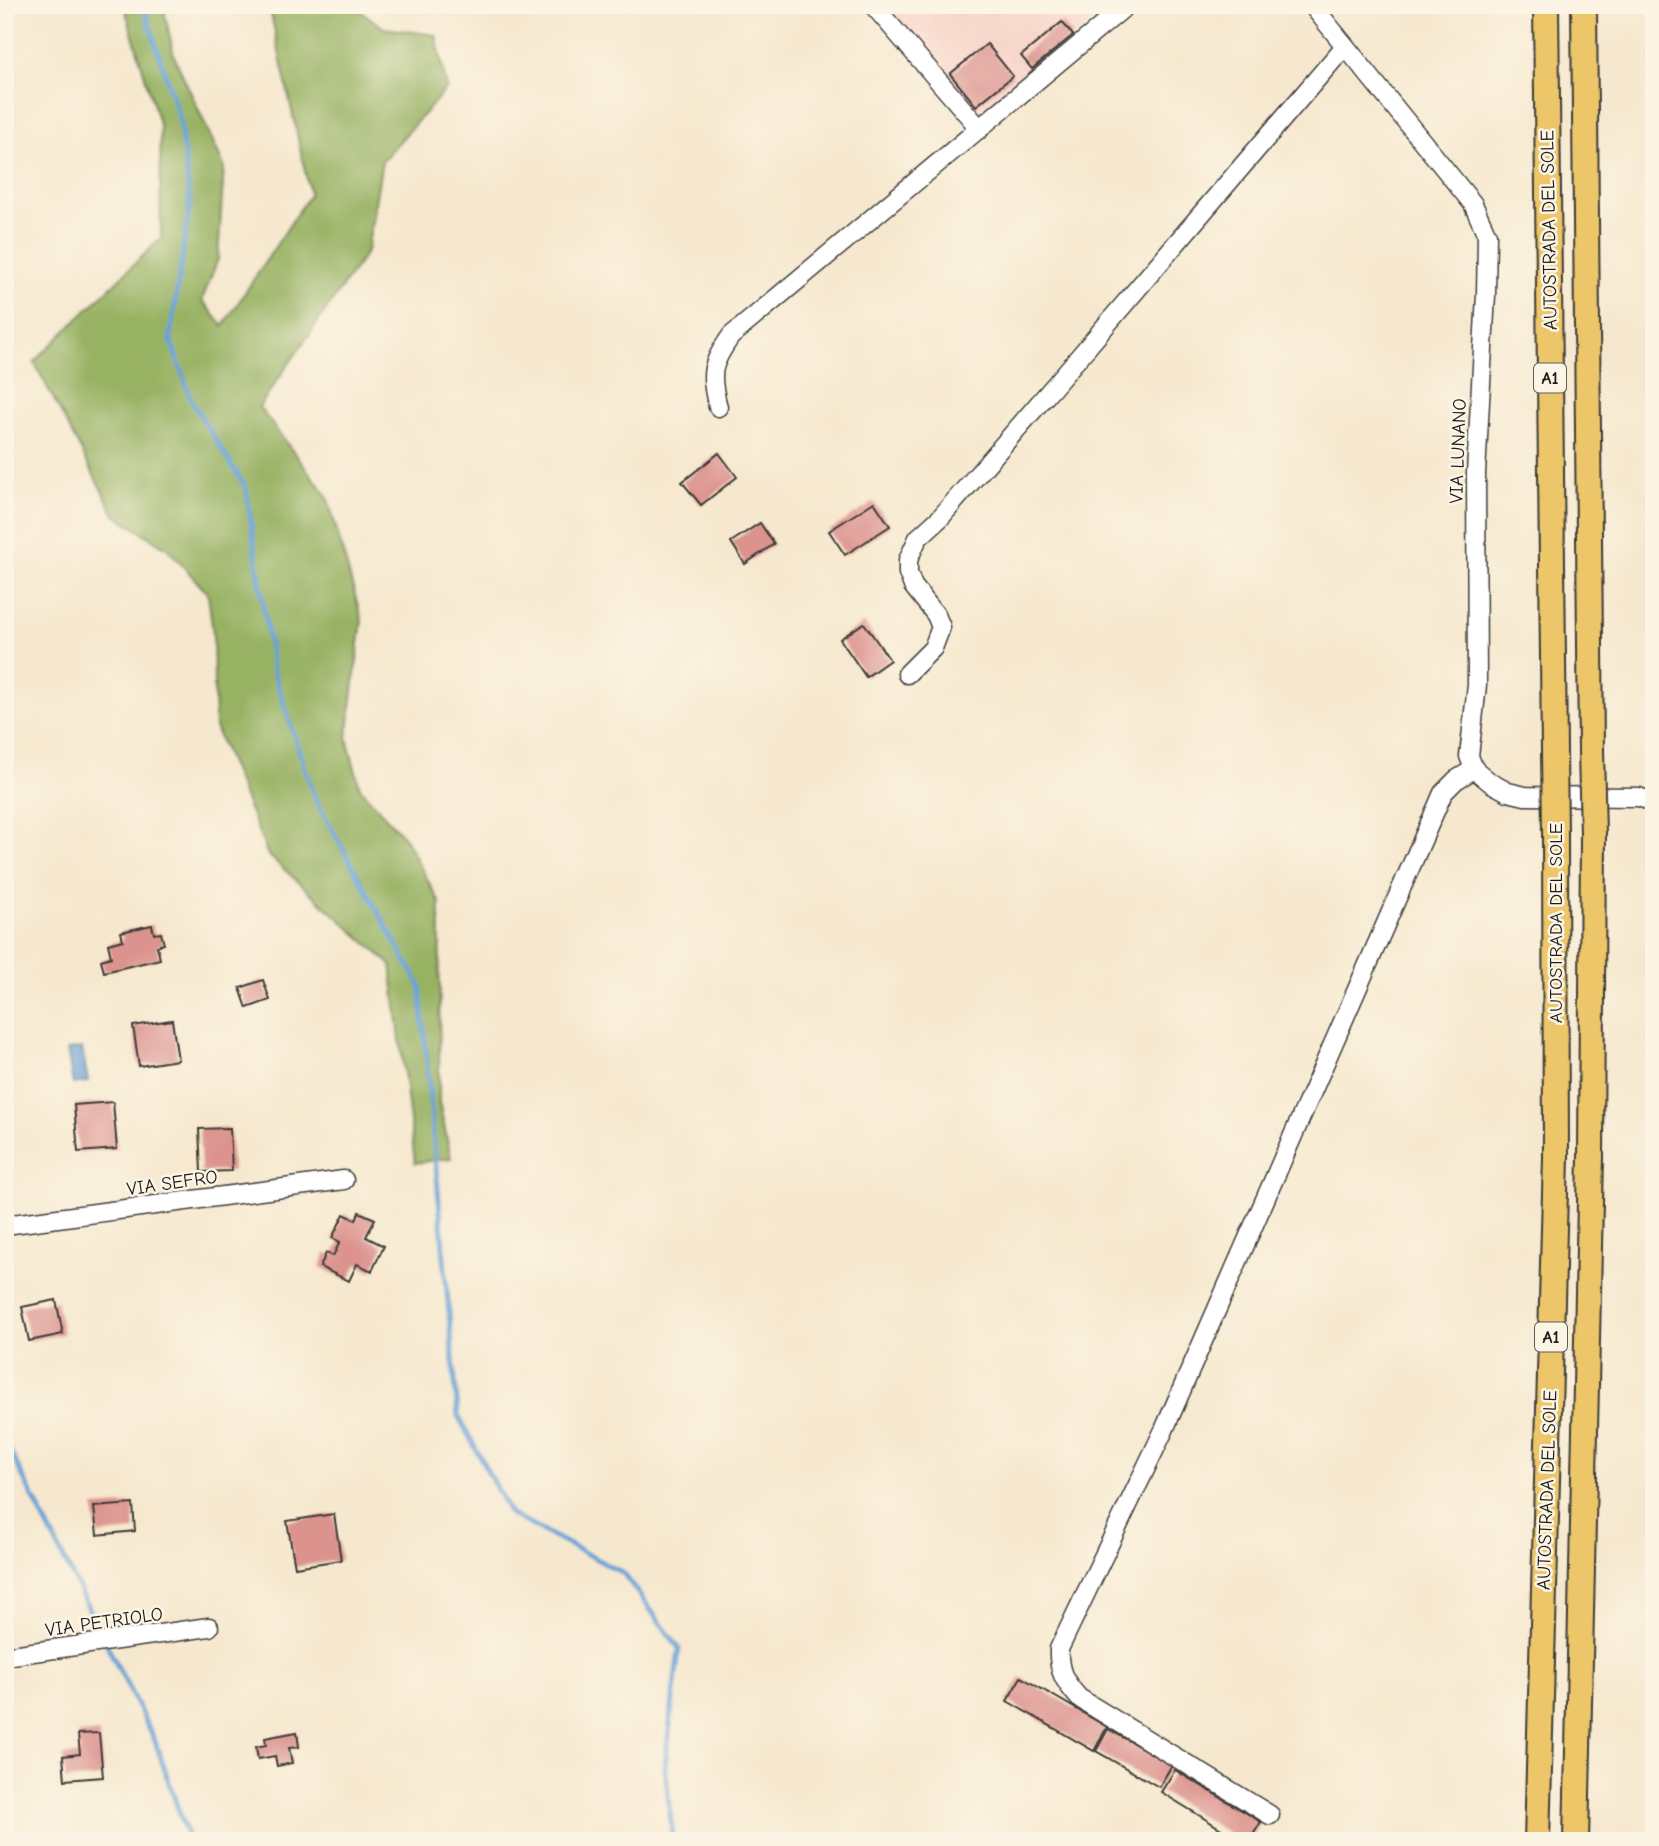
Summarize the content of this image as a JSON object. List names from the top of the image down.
{
  "streets": {
    "highway": ["AUTOSTRADA DEL SOLE", "A1"],
    "street": ["VIA LUNANO", "VIA SEFRO", "VIA PETRIOLO"]
  }
}
